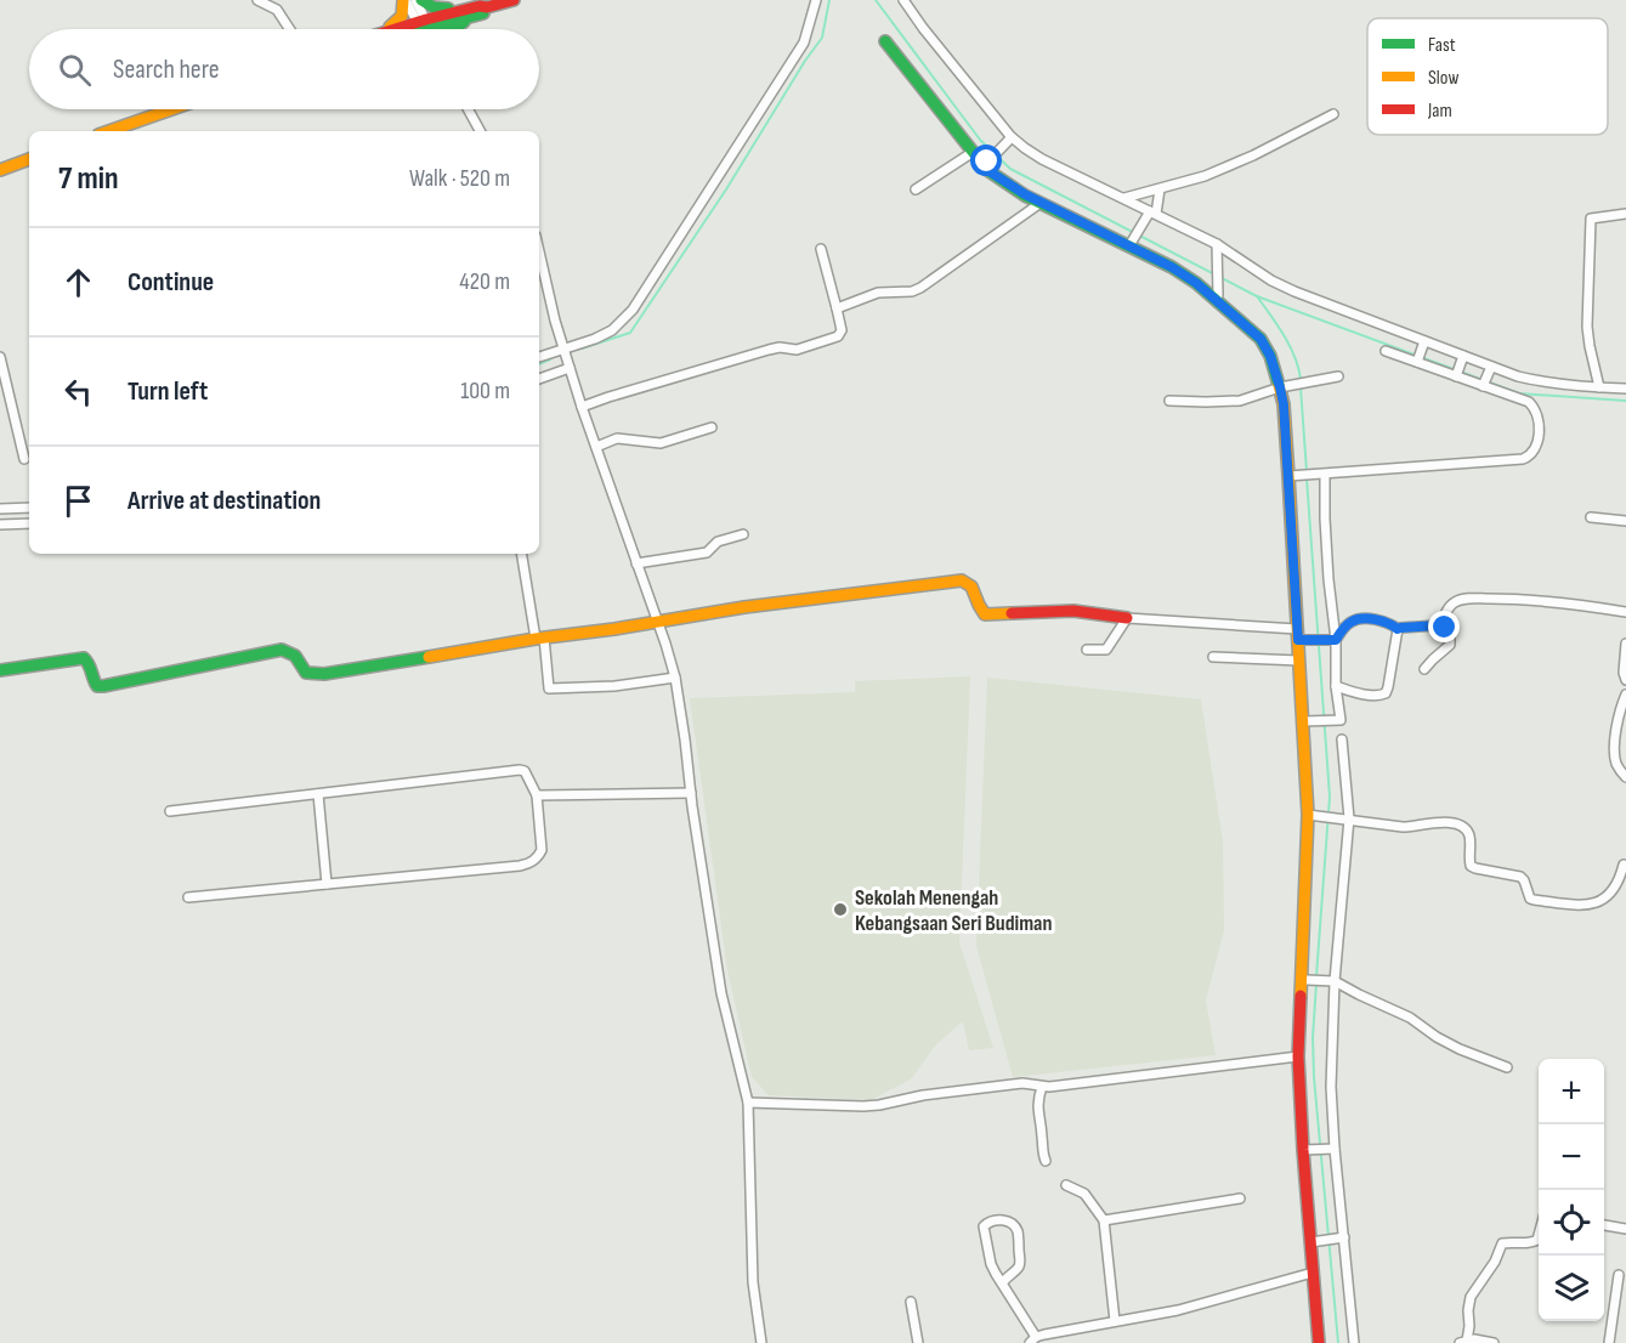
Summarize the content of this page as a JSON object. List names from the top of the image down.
{
  "places": ["Sekolah Menengah Kebangsaan Seri Budiman"],
  "legend": ["Fast", "Slow", "Jam"],
  "page": {
    "search": "Search here",
    "heading": ["7 min", "Walk · 520 m"],
    "list": [
      ["Continue", "420 m"],
      ["Turn left", "100 m"],
      "Arrive at destination"
    ],
    "map_buttons": ["+", "−"]
  }
}
